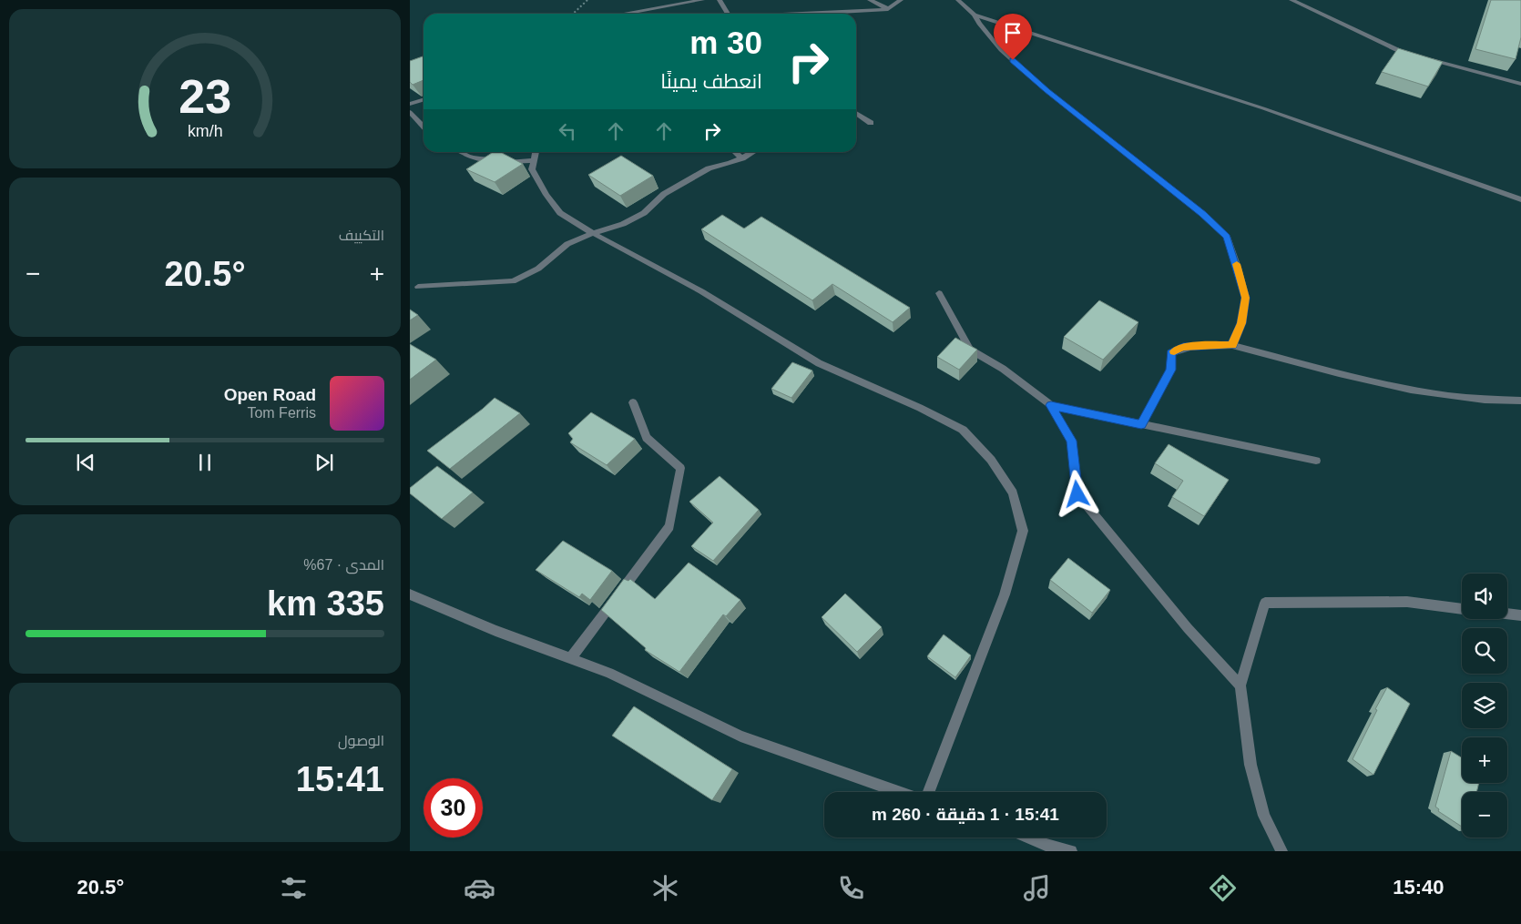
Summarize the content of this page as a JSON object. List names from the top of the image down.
{
  "page": {
    "turn": ["30 m", "انعطف يمينًا"],
    "tile": [
      "التكييف",
      ["المدى · 67%", "335 km"],
      ["الوصول", "15:41"]
    ],
    "heat": ["−", "20.5°", "+"],
    "song": ["Open Road", "Tom Ferris"],
    "map_buttons": ["+", "−"],
    "limit": "30",
    "trip": "15:41 · 1 دقيقة · 260 m",
    "tabs": ["15:40", "20.5°"],
    "gauge": ["23", "km/h"]
  }
}
